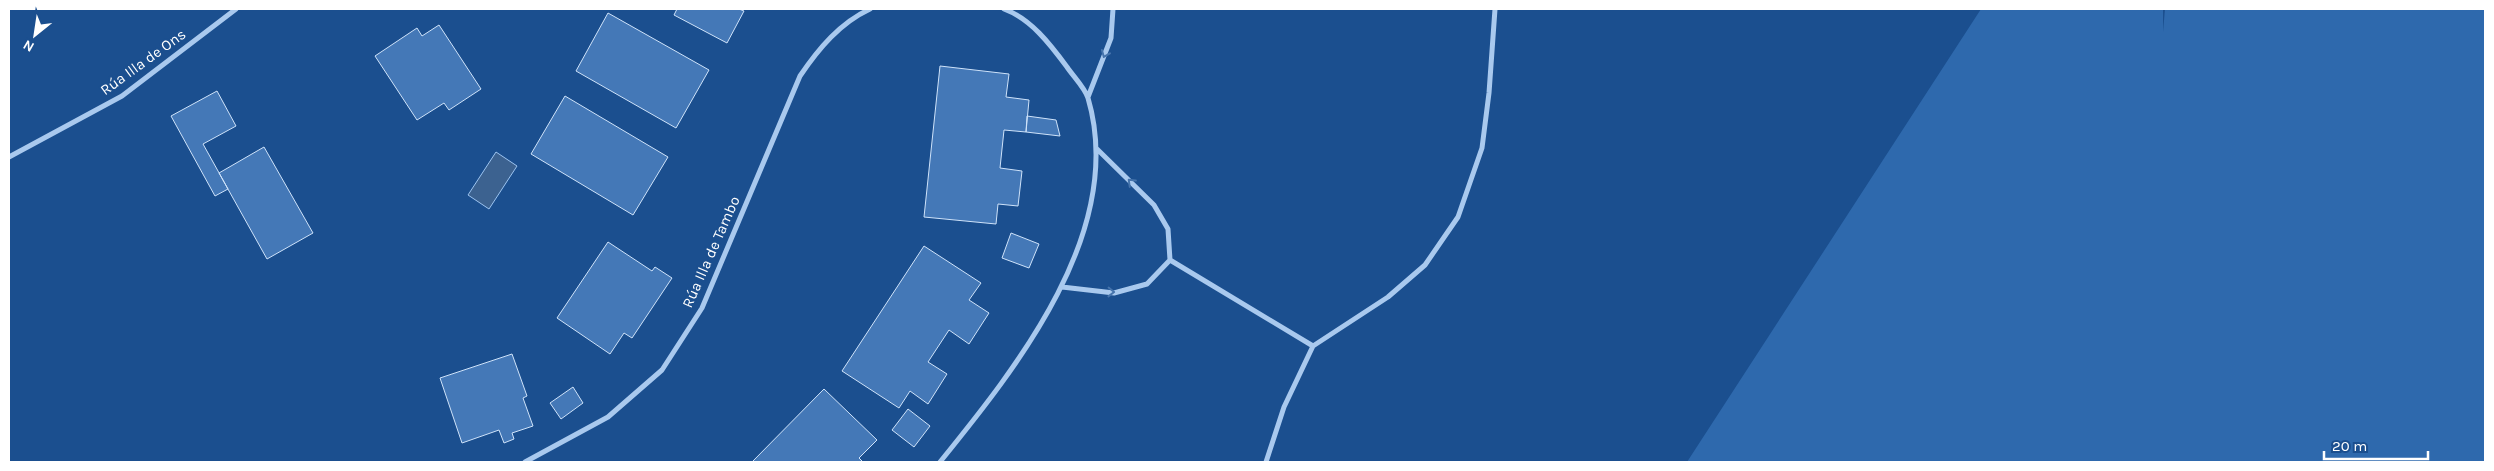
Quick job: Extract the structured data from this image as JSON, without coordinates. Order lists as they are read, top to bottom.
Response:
{
  "streets": {
    "street": ["Rúa Illa de Ons", "Rúa Illa de Tambo"]
  },
  "scale_bar": "20 m",
  "north": "bottom left"
}
